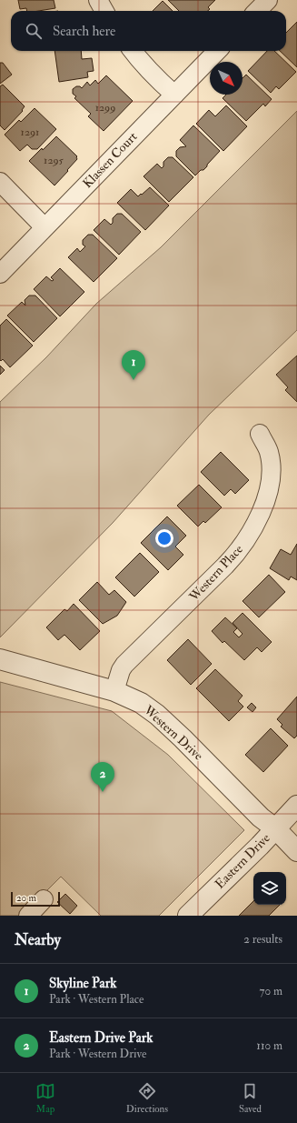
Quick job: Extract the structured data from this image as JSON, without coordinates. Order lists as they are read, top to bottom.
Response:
{
  "streets": {
    "street": [
      "Klassen Court",
      "Western Place",
      "Western Drive",
      "Eastern Drive"
    ]
  },
  "crossings": [
    ["Western Place", "Western Drive"],
    ["Western Drive", "Eastern Drive"]
  ],
  "house_numbers": ["1299", "1291", "1295"],
  "scale_bar": "20 m",
  "north": "bottom right",
  "page": {
    "search": "Search here",
    "pins": ["1", "2"],
    "scale": "20 m",
    "heading": ["Nearby", "2 results"],
    "list": [
      {
        "mark": "1",
        "name": "Skyline Park",
        "note": "Park · Western Place",
        "value": "70 m"
      },
      {
        "mark": "2",
        "name": "Eastern Drive Park",
        "note": "Park · Western Drive",
        "value": "110 m"
      }
    ],
    "nav": ["Map", "Directions", "Saved"]
  }
}
